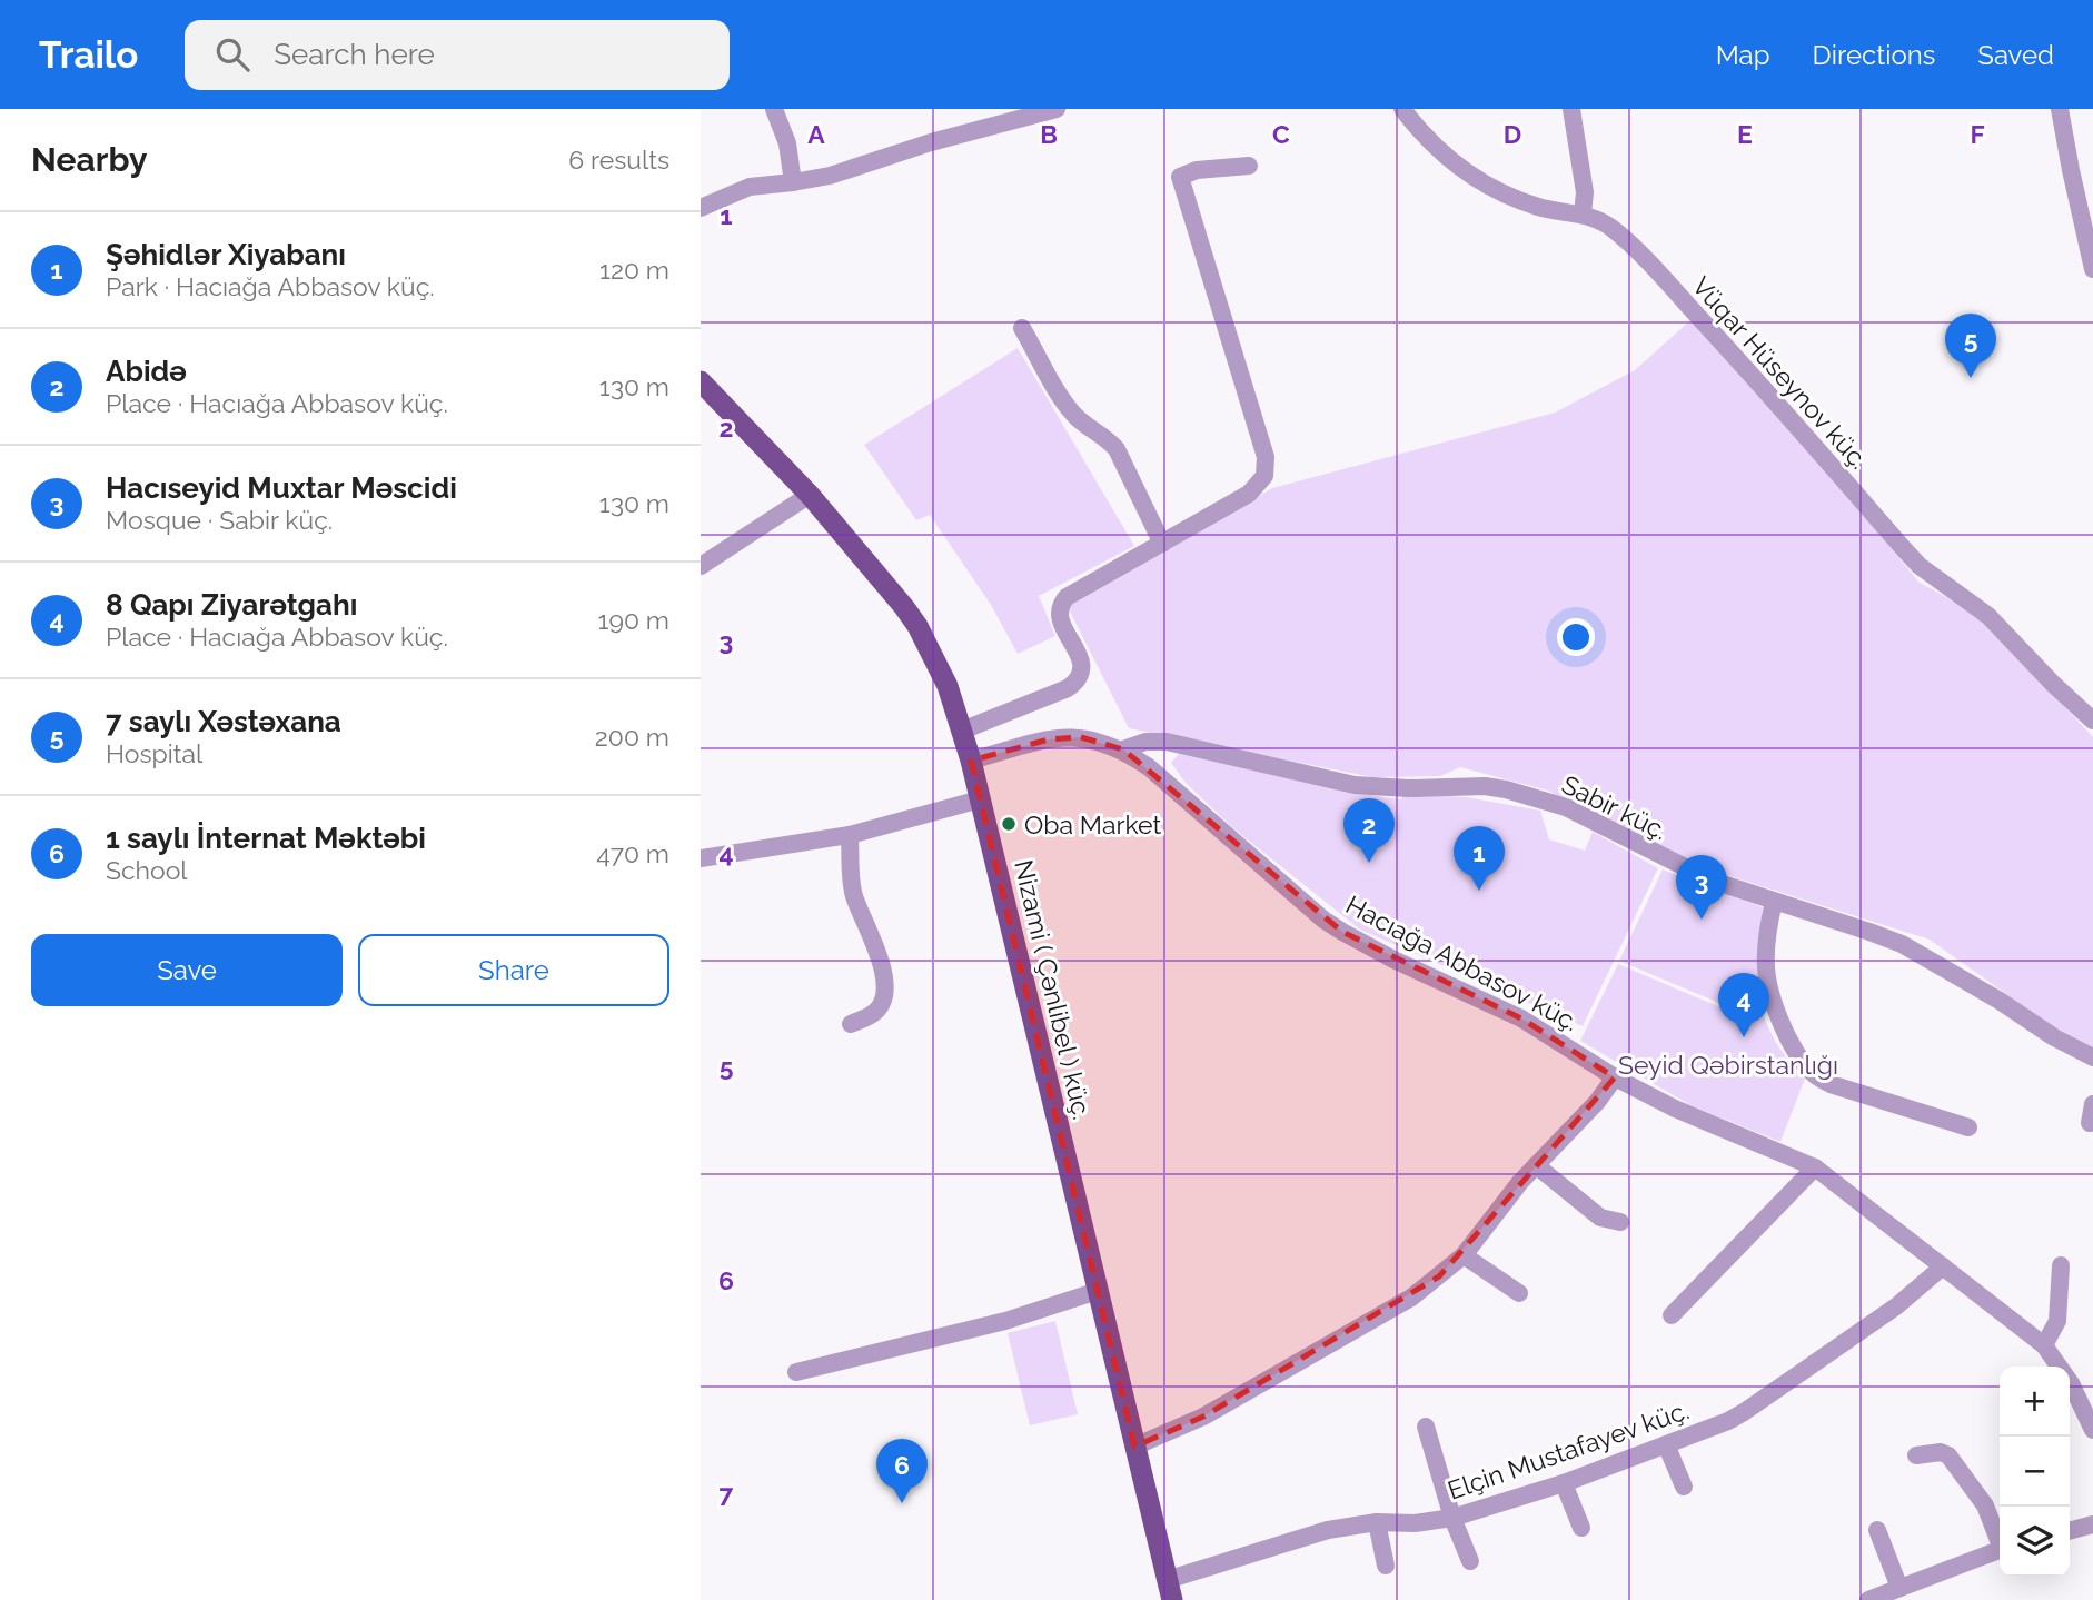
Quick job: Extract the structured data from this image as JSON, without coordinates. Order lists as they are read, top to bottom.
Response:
{
  "streets": {
    "main road": ["Nizami ( Çənlibel ) küç."],
    "street": [
      "Vüqar Hüseynov küç.",
      "Sabir küç.",
      "Hacıağa Abbasov küç.",
      "Elçin Mustafayev küç."
    ]
  },
  "crossings": [
    ["Sabir küç.", "Hacıağa Abbasov küç."],
    ["Hacıağa Abbasov küç.", "Nizami ( Çənlibel ) küç."],
    ["Hacıağa Abbasov küç.", "Elçin Mustafayev küç."],
    ["Nizami ( Çənlibel ) küç.", "Elçin Mustafayev küç."]
  ],
  "parks": ["Seyid Qəbirstanlığı"],
  "places": ["Oba Market"],
  "page": {
    "header": "Trailo",
    "search": "Search here",
    "nav": ["Map", "Directions", "Saved"],
    "heading": ["Nearby", "6 results"],
    "list": [
      {
        "mark": "1",
        "name": "Şəhidlər Xiyabanı",
        "note": "Park · Hacıağa Abbasov küç.",
        "value": "120 m"
      },
      {
        "mark": "2",
        "name": "Abidə",
        "note": "Place · Hacıağa Abbasov küç.",
        "value": "130 m"
      },
      {
        "mark": "3",
        "name": "Hacıseyid Muxtar Məscidi",
        "note": "Mosque · Sabir küç.",
        "value": "130 m"
      },
      {
        "mark": "4",
        "name": "8 Qapı Ziyarətgahı",
        "note": "Place · Hacıağa Abbasov küç.",
        "value": "190 m"
      },
      {
        "mark": "5",
        "name": "7 saylı Xəstəxana",
        "note": "Hospital",
        "value": "200 m"
      },
      {
        "mark": "6",
        "name": "1 saylı İnternat Məktəbi",
        "note": "School",
        "value": "470 m"
      }
    ],
    "pins": [
      "5",
      "2",
      "1",
      "3",
      "4",
      "6"
    ],
    "buttons": ["Save", "Share"],
    "map_buttons": ["+", "−"]
  },
  "grid": {
    "columns": [
      "A",
      "B",
      "C",
      "D",
      "E",
      "F"
    ],
    "rows": [
      "1",
      "2",
      "3",
      "4",
      "5",
      "6",
      "7"
    ]
  }
}
